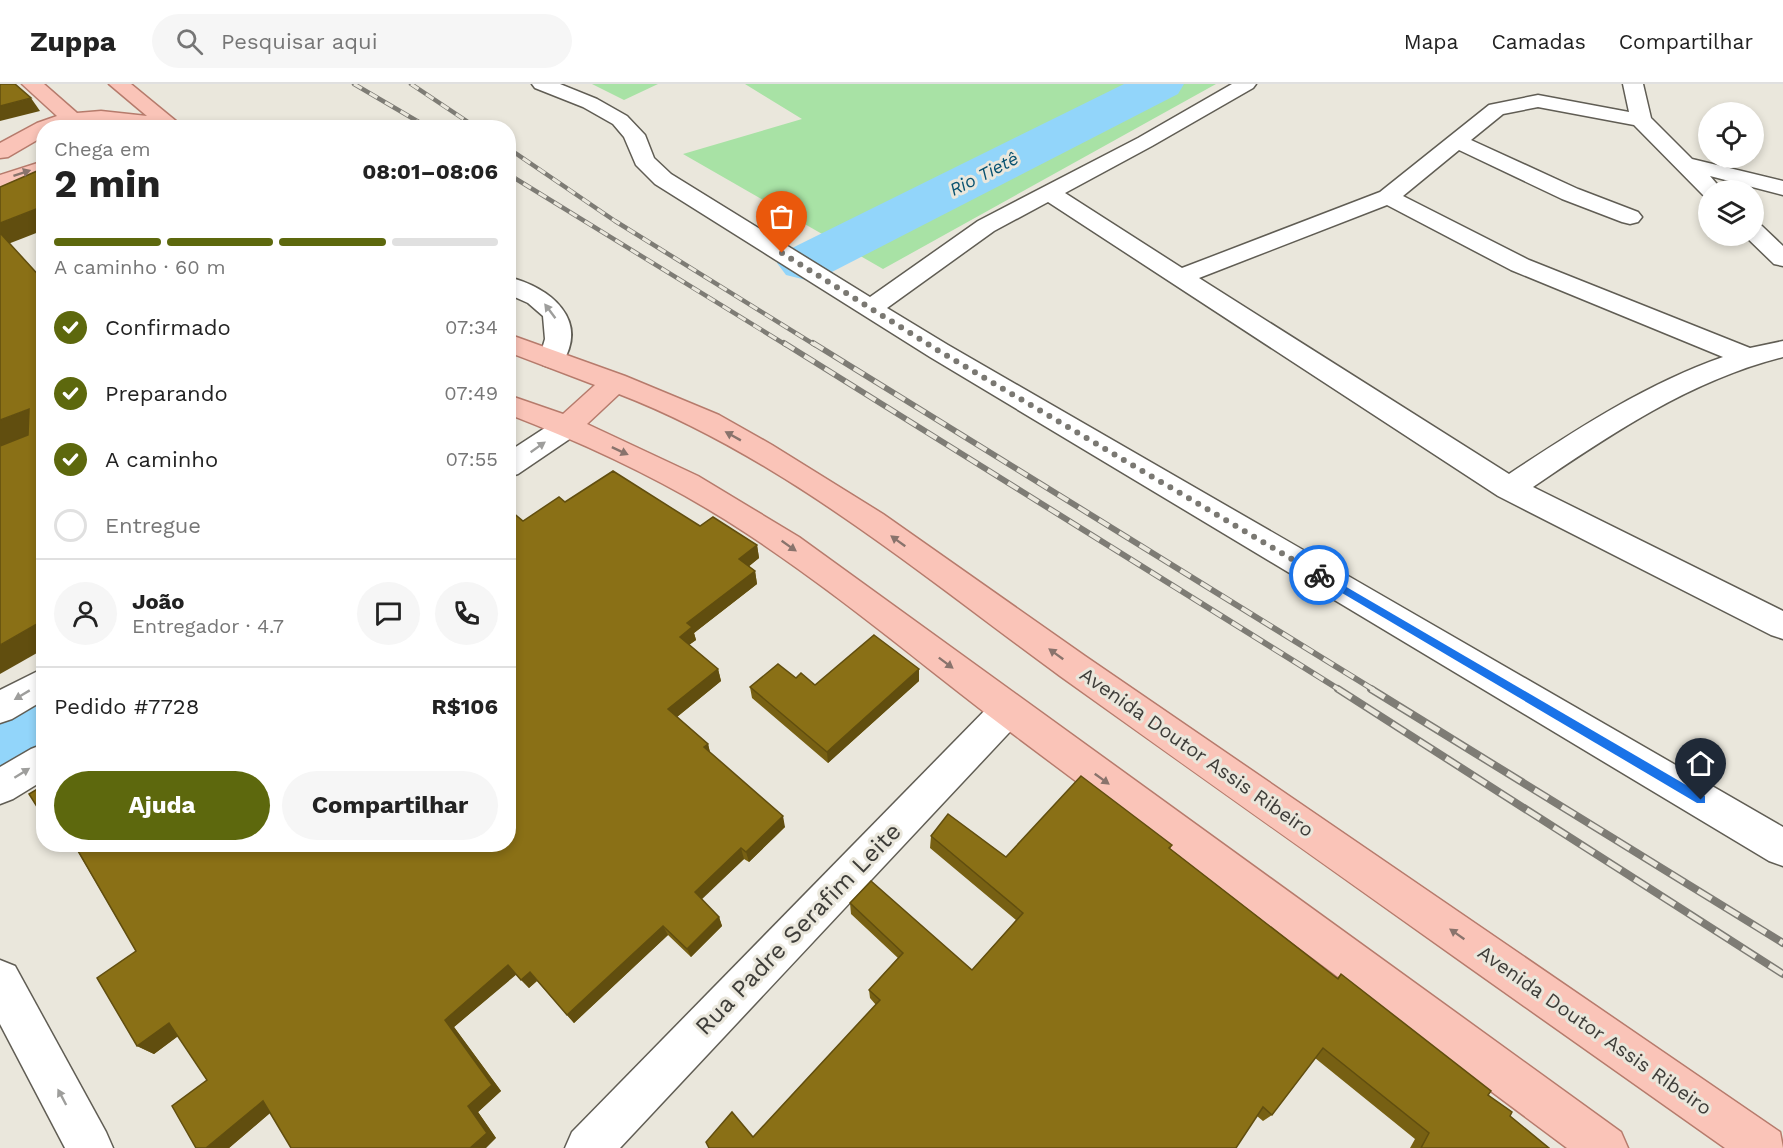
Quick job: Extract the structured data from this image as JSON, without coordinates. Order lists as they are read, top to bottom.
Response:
{
  "streets": {
    "main road": ["Avenida Doutor Assis Ribeiro"],
    "street": ["Rua Padre Serafim Leite"]
  },
  "water": ["Rio Tietê"],
  "page": {
    "header": "Zuppa",
    "search": "Pesquisar aqui",
    "nav": ["Mapa", "Camadas", "Compartilhar"],
    "heading": ["2 min", "Chega em", "08:01–08:06"],
    "panel": [
      "João",
      "Entregador · 4.7",
      "Pedido #7728",
      "R$106"
    ],
    "bar": "A caminho · 60 m",
    "list": [
      ["Confirmado", "07:34"],
      ["Preparando", "07:49"],
      ["A caminho", "07:55"],
      "Entregue"
    ],
    "buttons": ["Ajuda", "Compartilhar"]
  }
}
